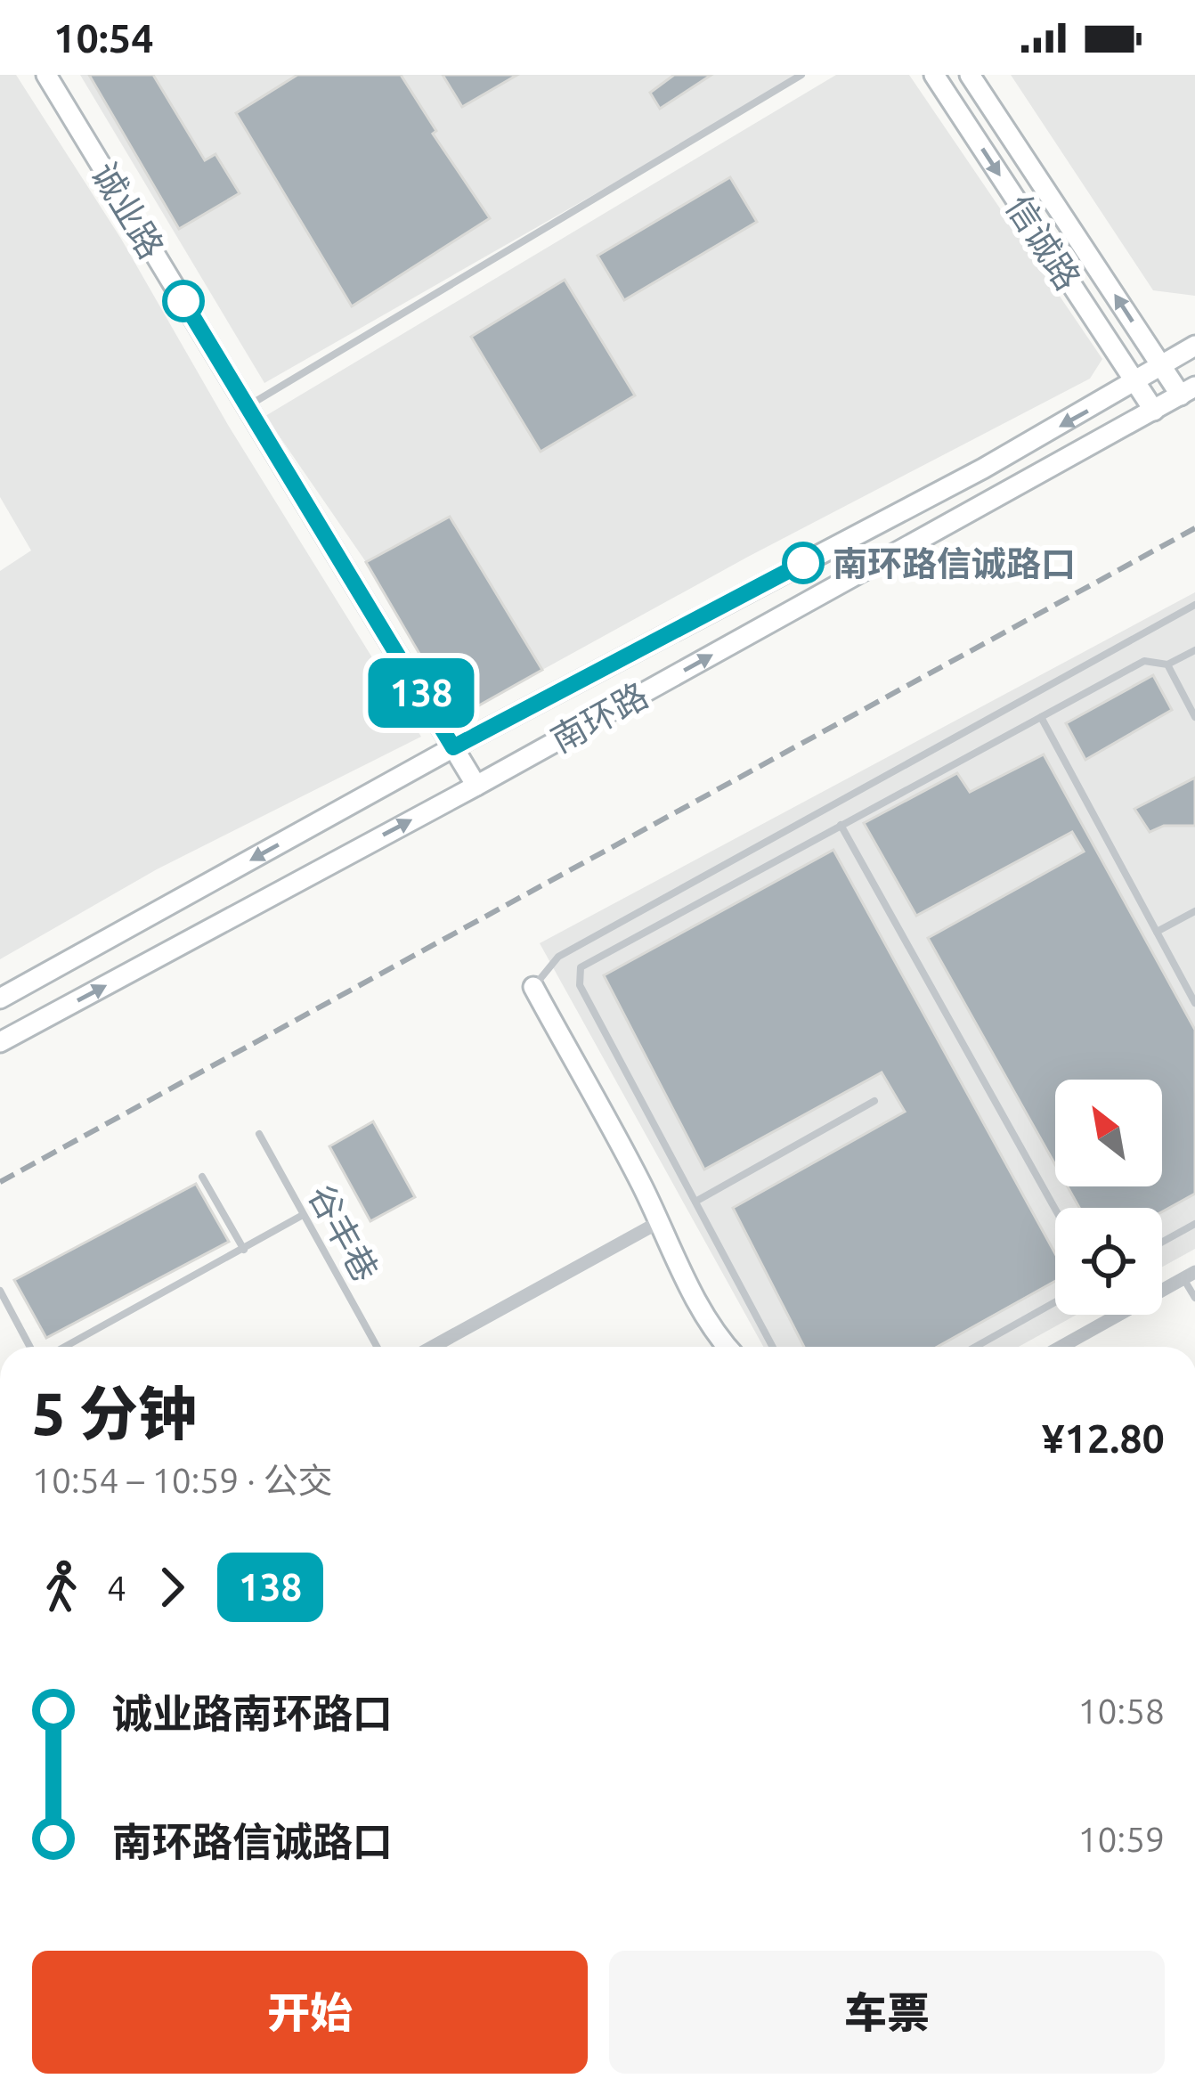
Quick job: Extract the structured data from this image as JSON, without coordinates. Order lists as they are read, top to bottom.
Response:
{
  "streets": {
    "main road": ["诚业路", "信诚路", "南环路"],
    "lane": ["谷丰巷"]
  },
  "crossings": [
    ["诚业路", "南环路"],
    ["信诚路", "南环路"]
  ],
  "places": ["南环路信诚路口"],
  "lines": ["bus line 138"],
  "north": "top left",
  "page": {
    "status": "10:54",
    "on_map": "138",
    "heading": ["5 分钟", "10:54 – 10:59 · 公交", "¥12.80"],
    "legs": ["4", "138"],
    "list": [
      {
        "name": "诚业路南环路口",
        "value": "10:58"
      },
      {
        "name": "南环路信诚路口",
        "value": "10:59"
      }
    ],
    "buttons": ["开始", "车票"]
  }
}
